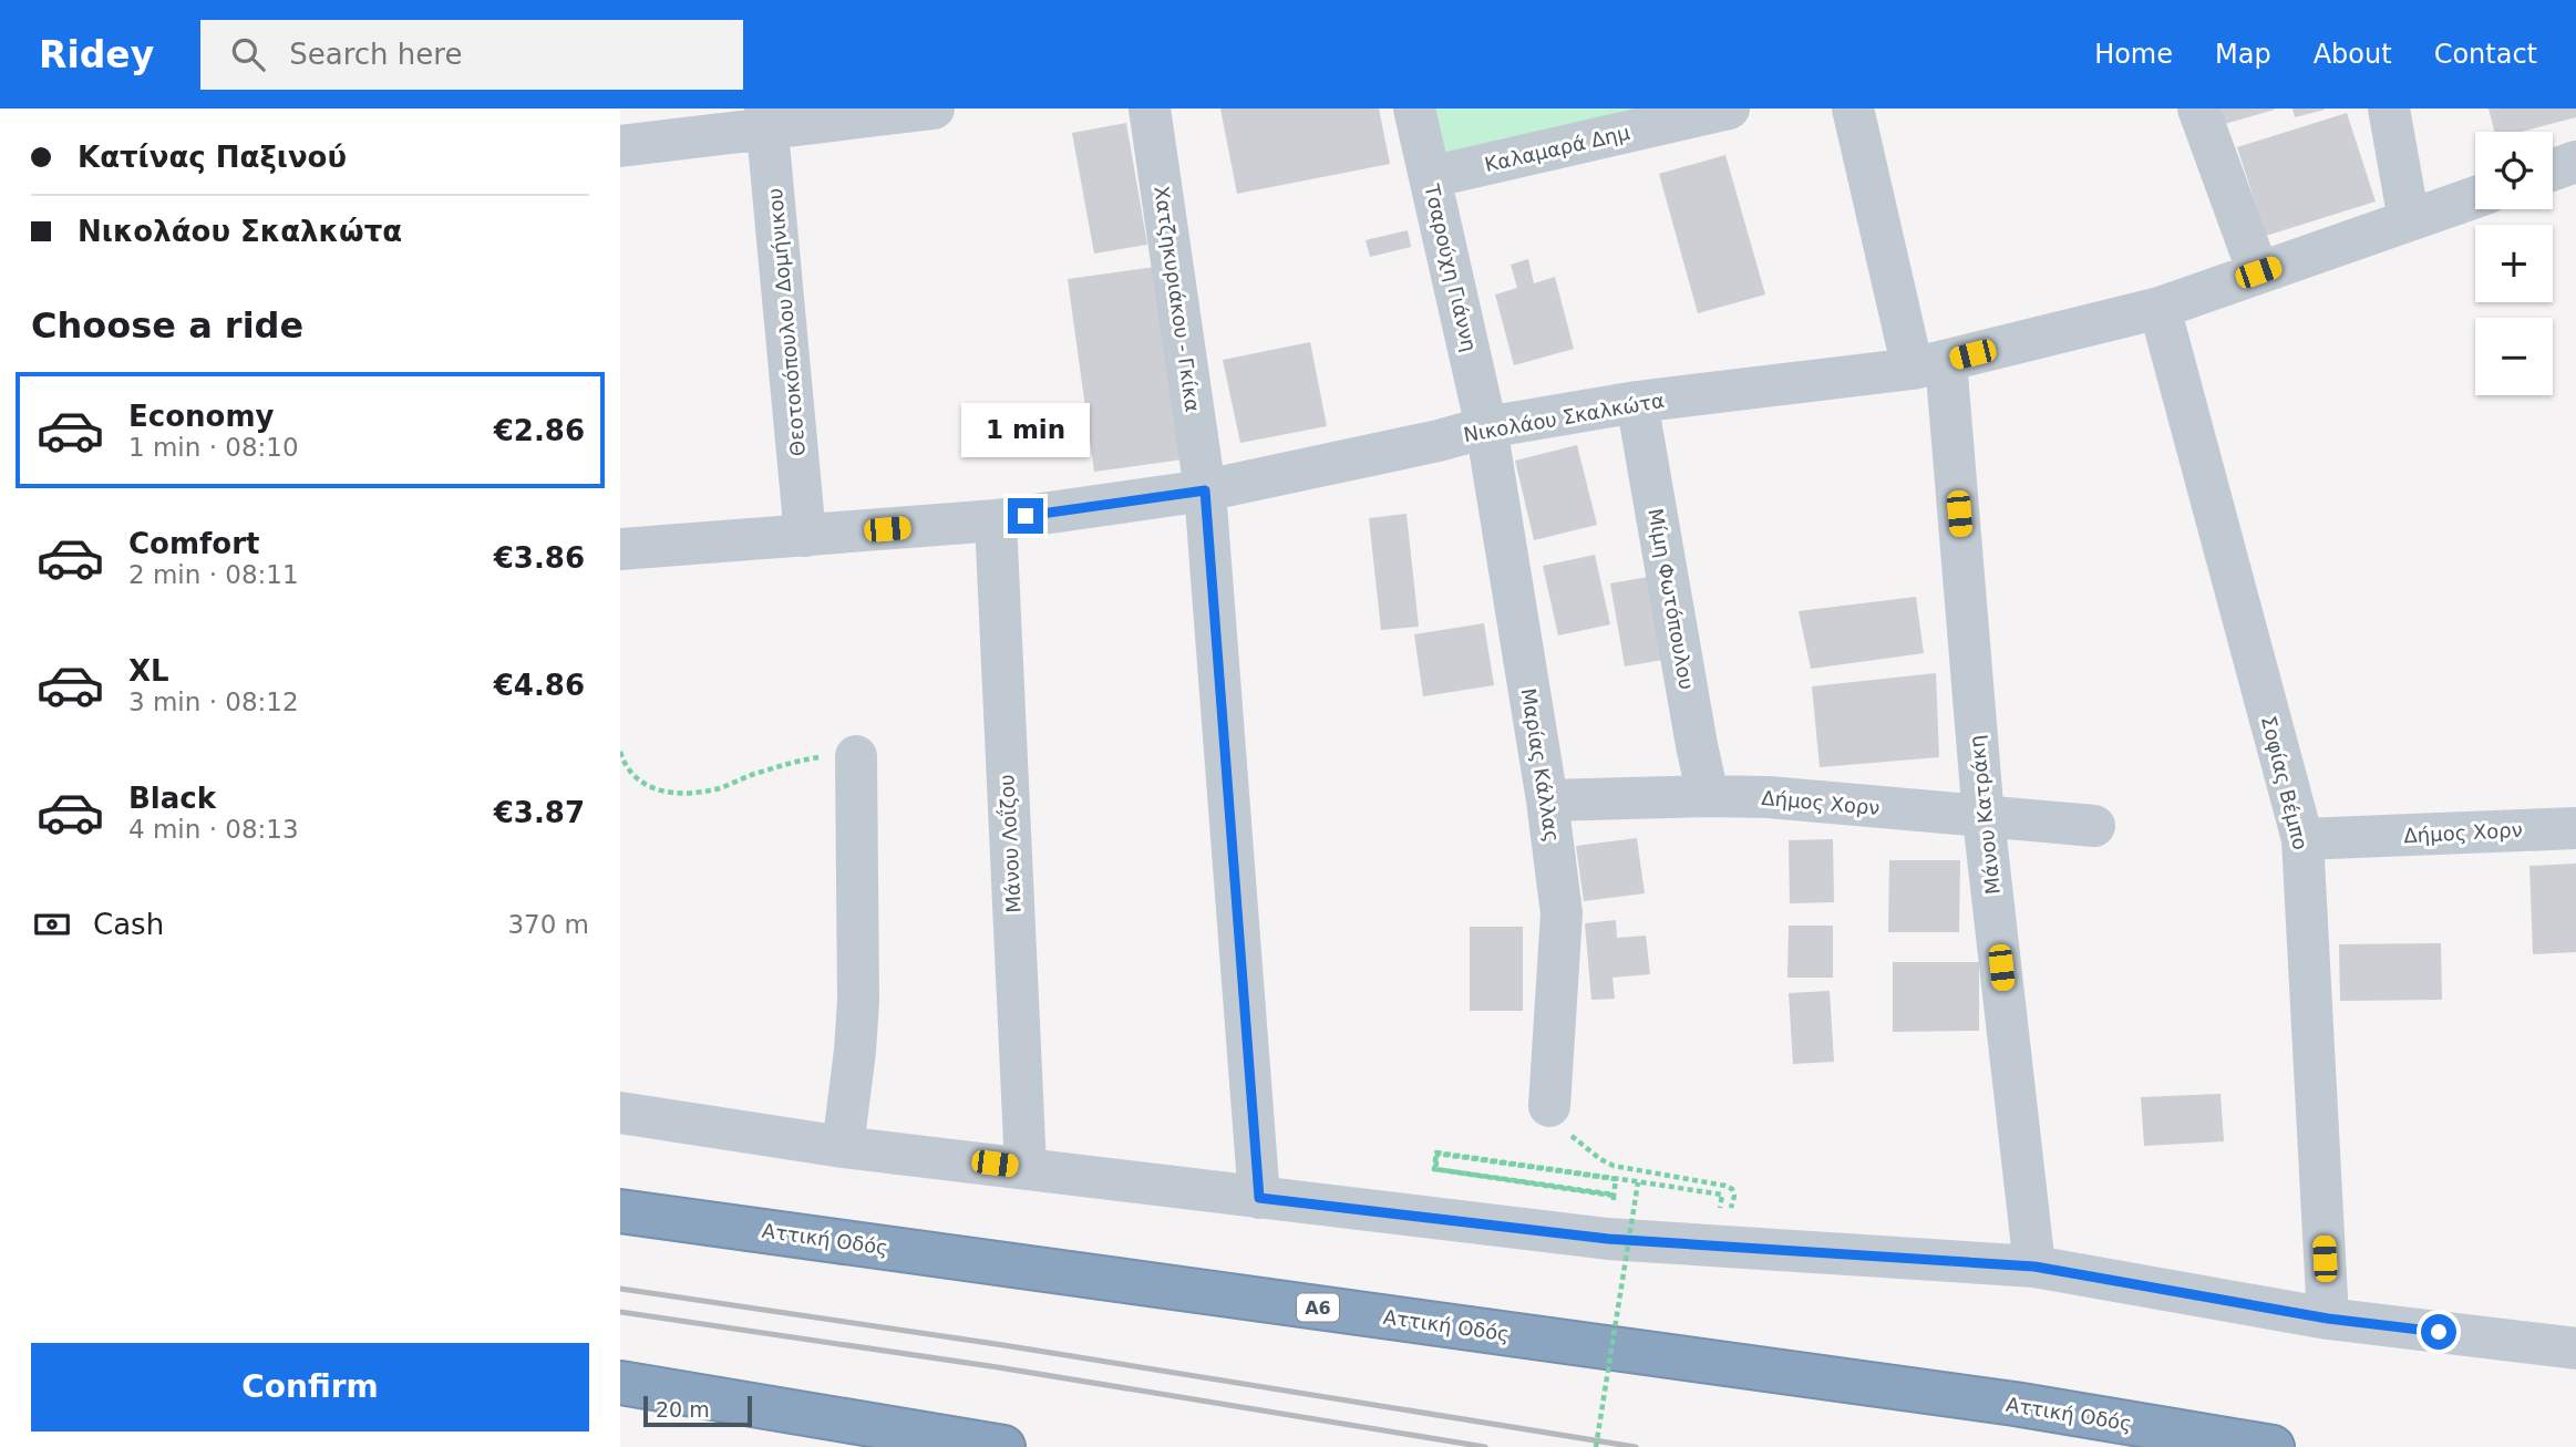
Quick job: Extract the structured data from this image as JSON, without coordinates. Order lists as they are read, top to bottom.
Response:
{
  "streets": {
    "highway": ["Αττική Οδός", "Α6"],
    "street": [
      "Καλαμαρά Δημ",
      "Τσαρούχη Γιάννη",
      "Χατζηκυριάκου - Γκίκα",
      "Θεοτοκόπουλου Δομήνικου",
      "Νικολάου Σκαλκώτα",
      "Μίμη Φωτόπουλου",
      "Μαρίας Κάλλας",
      "Σοφίας Βέμπο",
      "Δήμος Χορν",
      "Μάνου Κατράκη",
      "Μάνου Λοΐζου"
    ]
  },
  "crossings": [
    ["Καλαμαρά Δημ", "Τσαρούχη Γιάννη"],
    ["Τσαρούχη Γιάννη", "Νικολάου Σκαλκώτα"],
    ["Τσαρούχη Γιάννη", "Μαρίας Κάλλας"],
    ["Χατζηκυριάκου - Γκίκα", "Νικολάου Σκαλκώτα"],
    ["Θεοτοκόπουλου Δομήνικου", "Νικολάου Σκαλκώτα"],
    ["Νικολάου Σκαλκώτα", "Μίμη Φωτόπουλου"],
    ["Νικολάου Σκαλκώτα", "Μαρίας Κάλλας"],
    ["Νικολάου Σκαλκώτα", "Σοφίας Βέμπο"],
    ["Νικολάου Σκαλκώτα", "Μάνου Κατράκη"],
    ["Νικολάου Σκαλκώτα", "Μάνου Λοΐζου"],
    ["Μίμη Φωτόπουλου", "Δήμος Χορν"],
    ["Μαρίας Κάλλας", "Δήμος Χορν"],
    ["Σοφίας Βέμπο", "Δήμος Χορν"],
    ["Δήμος Χορν", "Μάνου Κατράκη"]
  ],
  "scale_bar": "20 m",
  "page": {
    "header": "Ridey",
    "search": "Search here",
    "nav": [
      "Home",
      "Map",
      "About",
      "Contact"
    ],
    "banner": ["Κατίνας Παξινού", "Νικολάου Σκαλκώτα"],
    "map_buttons": ["+", "−"],
    "heading": "Choose a ride",
    "list": [
      {
        "name": "Economy",
        "note": "1 min · 08:10",
        "value": "€2.86"
      },
      {
        "name": "Comfort",
        "note": "2 min · 08:11",
        "value": "€3.86"
      },
      {
        "name": "XL",
        "note": "3 min · 08:12",
        "value": "€4.86"
      },
      {
        "name": "Black",
        "note": "4 min · 08:13",
        "value": "€3.87"
      }
    ],
    "bubble": "1 min",
    "pay": ["Cash", "370 m"],
    "buttons": "Confirm",
    "scale": "20 m"
  }
}
